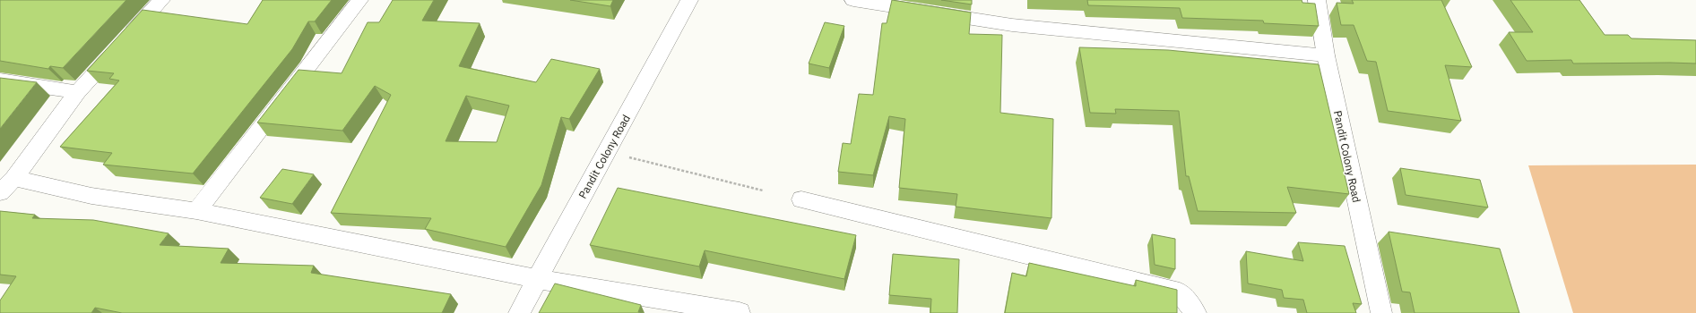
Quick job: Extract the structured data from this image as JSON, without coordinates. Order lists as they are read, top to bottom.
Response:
{
  "streets": {
    "street": ["Pandit Colony Road"]
  }
}
